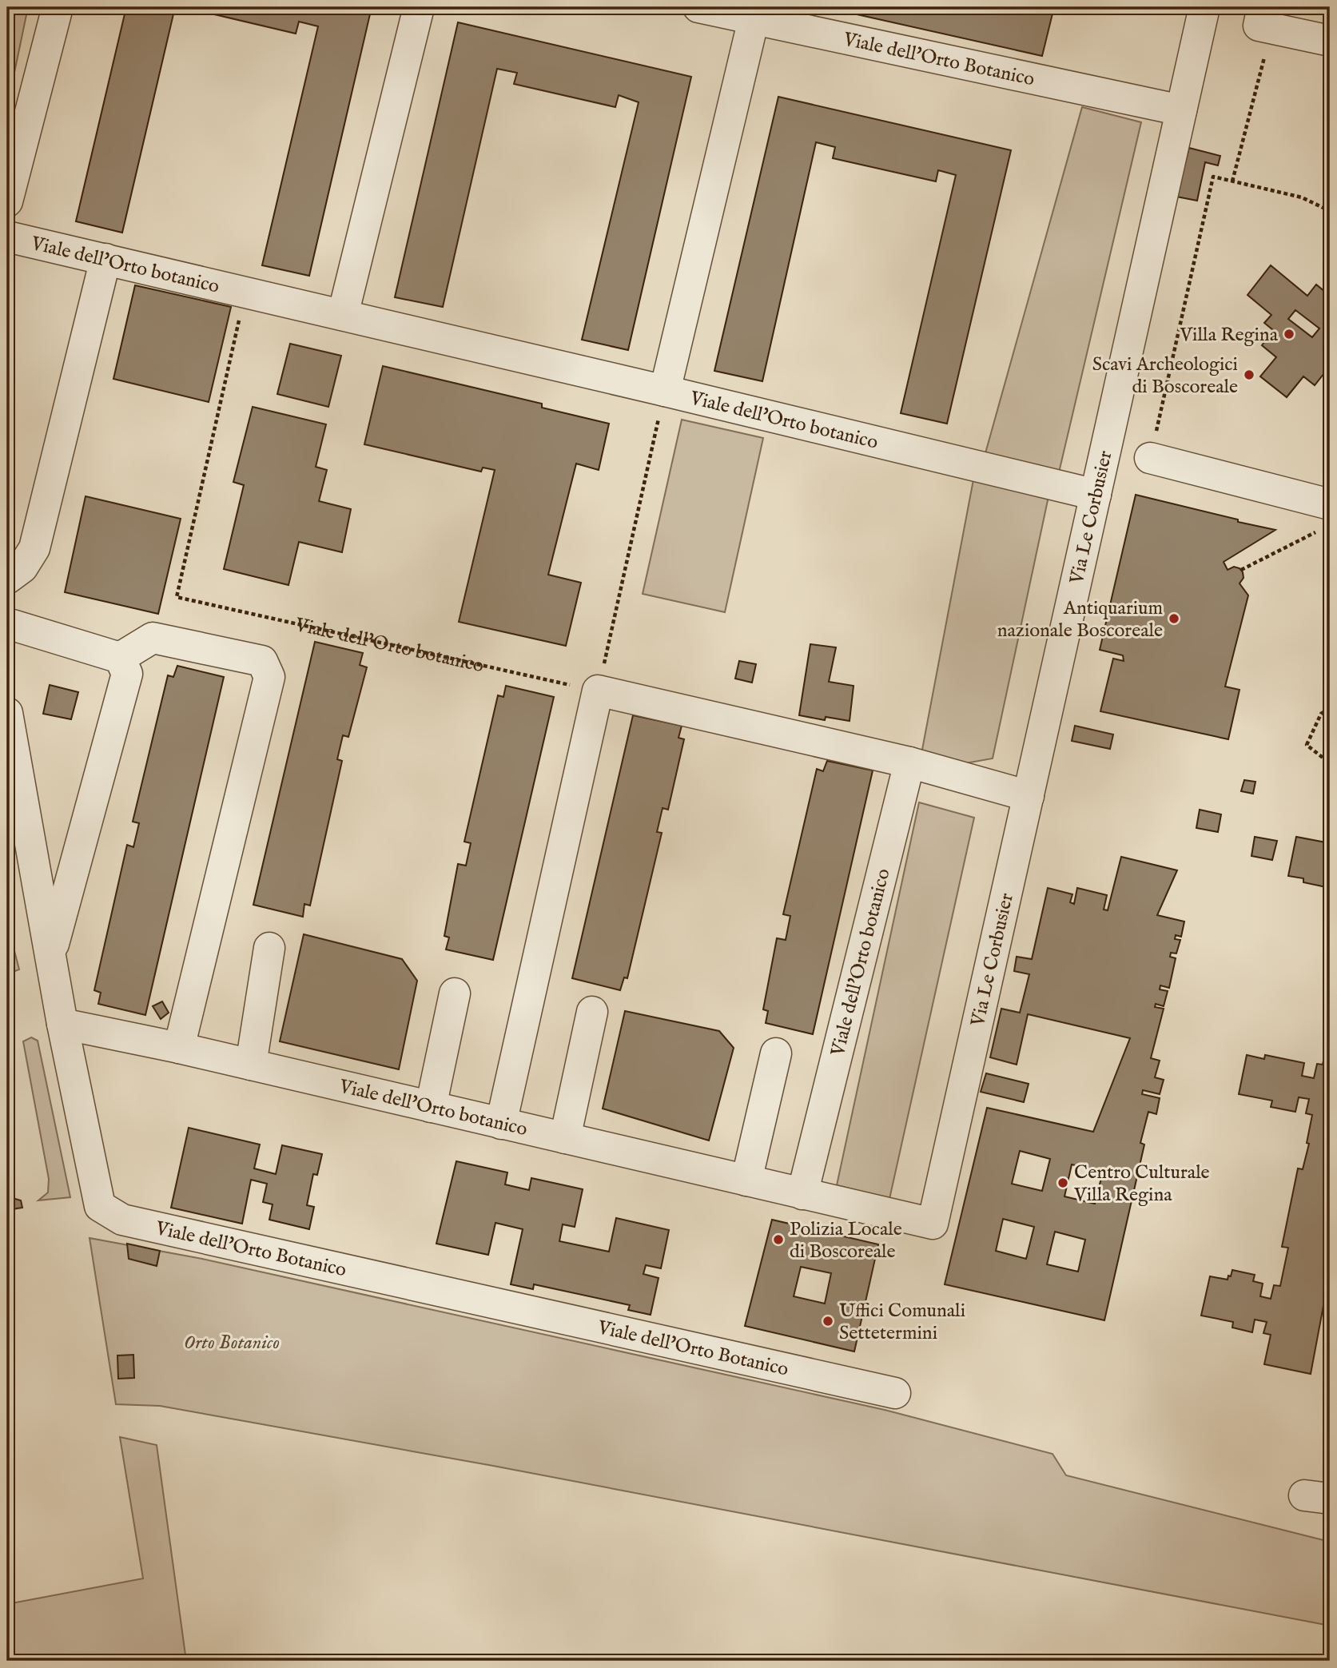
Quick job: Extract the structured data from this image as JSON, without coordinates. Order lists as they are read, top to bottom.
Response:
{
  "streets": {
    "street": ["Viale dell'Orto Botanico", "Viale dell'Orto botanico", "Via Le Corbusier"]
  },
  "crossings": [
    ["Viale dell'Orto Botanico", "Viale dell'Orto botanico"],
    ["Viale dell'Orto Botanico", "Via Le Corbusier"],
    ["Viale dell'Orto botanico", "Via Le Corbusier"]
  ],
  "parks": ["Orto Botanico"],
  "places": [
    "Villa Regina",
    "Scavi Archeologici di Boscoreale",
    "Antiquarium nazionale Boscoreale",
    "Centro Culturale Villa Regina",
    "Polizia Locale di Boscoreale",
    "Uffici Comunali Settetermini"
  ]
}
